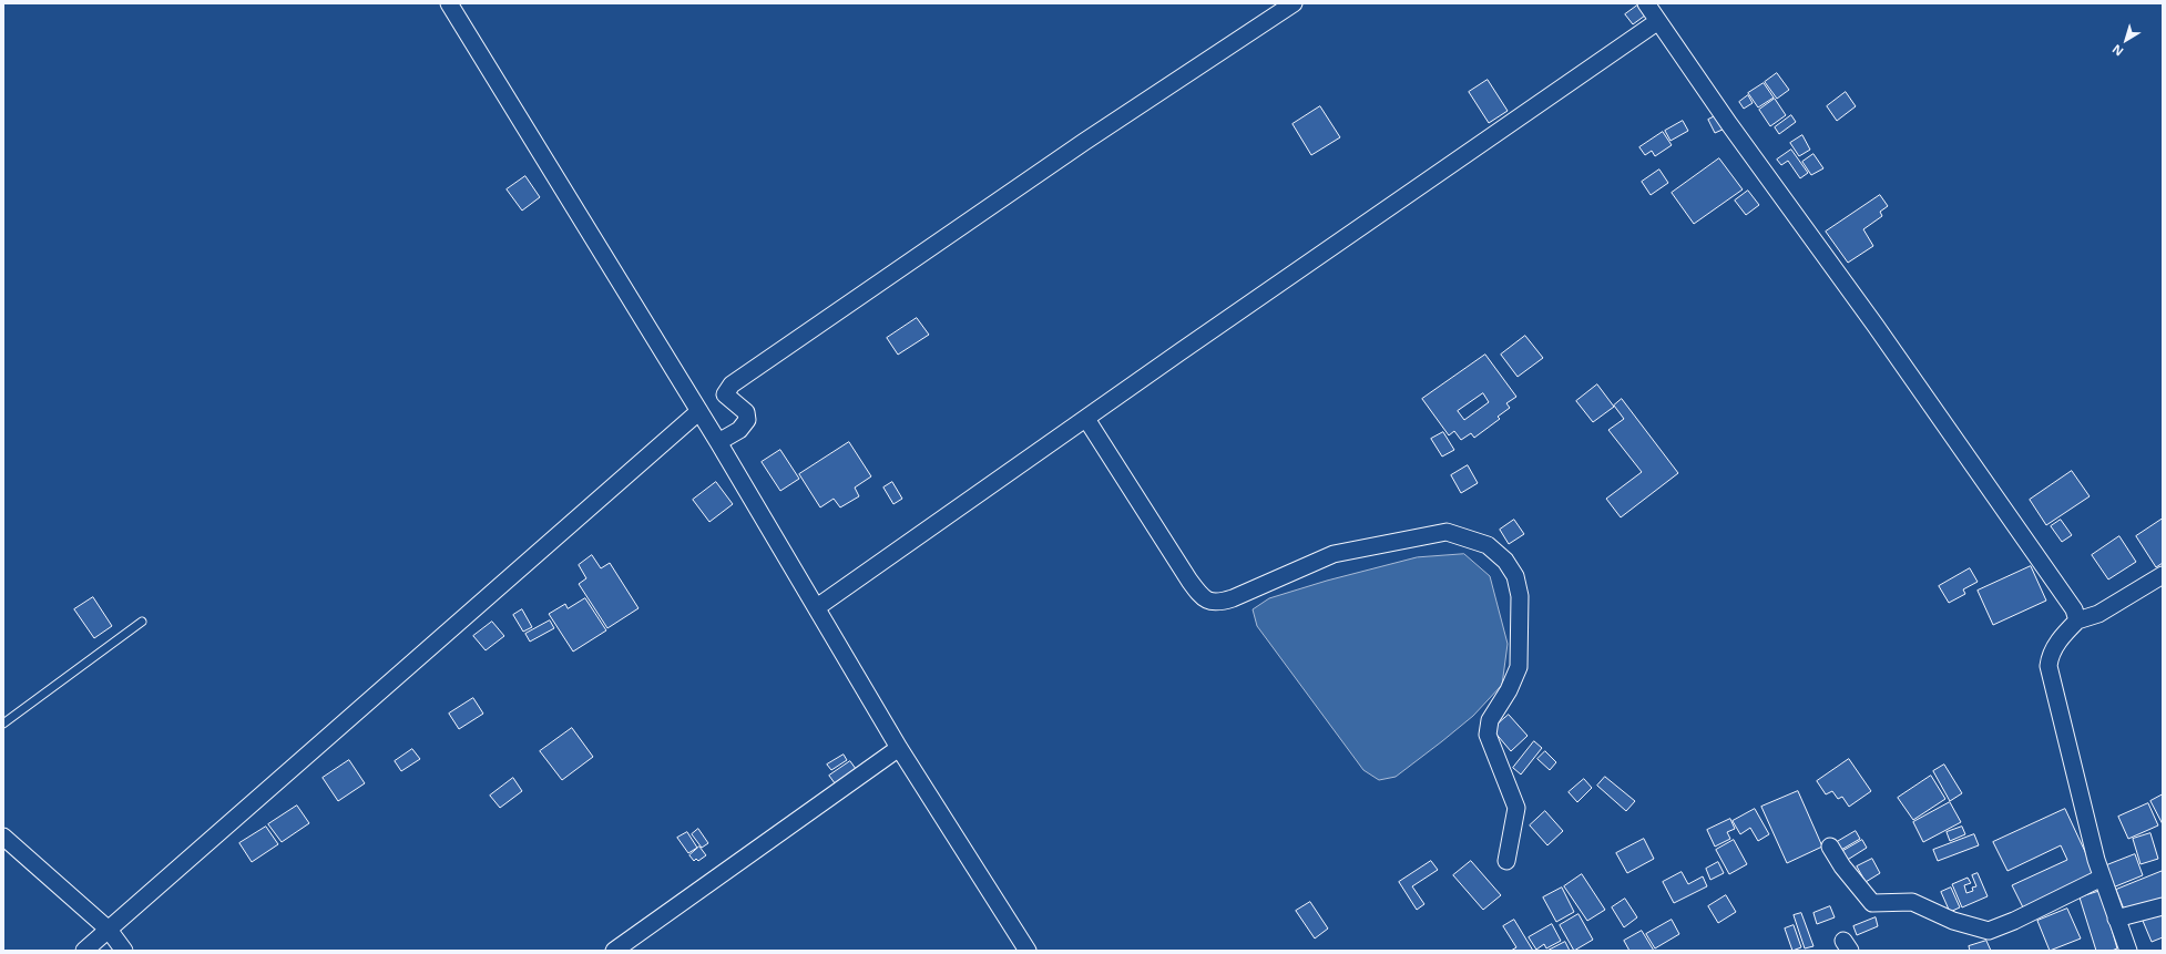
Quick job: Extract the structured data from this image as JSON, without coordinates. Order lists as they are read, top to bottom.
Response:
{
  "north": "bottom left"
}
